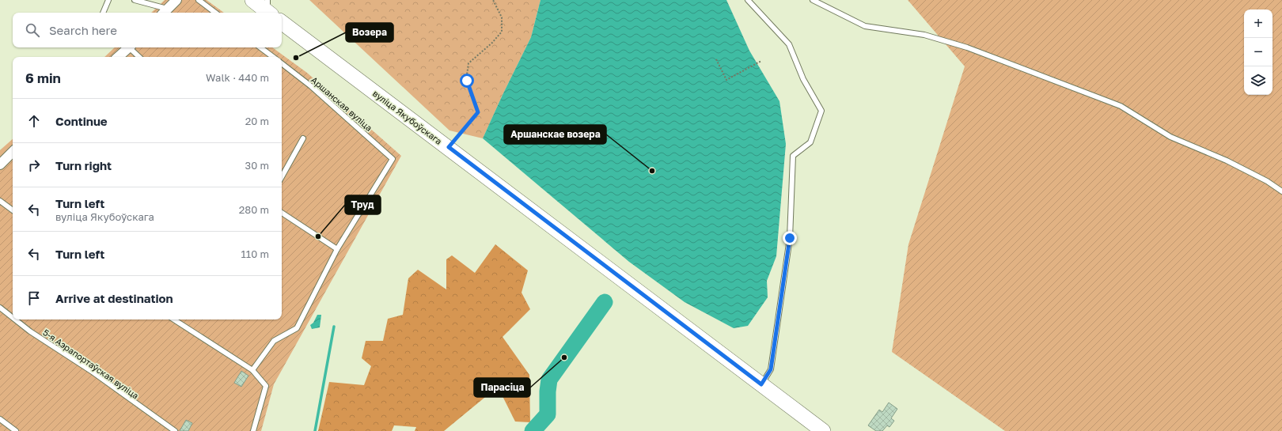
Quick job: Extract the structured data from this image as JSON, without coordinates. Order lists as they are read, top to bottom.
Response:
{
  "streets": {
    "main road": ["вуліца Якубоўскага"],
    "lane": ["Аршанская вуліца", "5-я Аэрапортаўская вуліца"]
  },
  "places": [
    "Возера",
    "Аршанскае возера",
    "Труд",
    "Парасіца"
  ],
  "page": {
    "map_buttons": ["+", "−"],
    "search": "Search here",
    "heading": ["6 min", "Walk · 440 m"],
    "list": [
      ["Continue", "20 m"],
      ["Turn right", "30 m"],
      ["Turn left", "вуліца Якубоўскага", "280 m"],
      ["Turn left", "110 m"],
      "Arrive at destination"
    ]
  }
}
